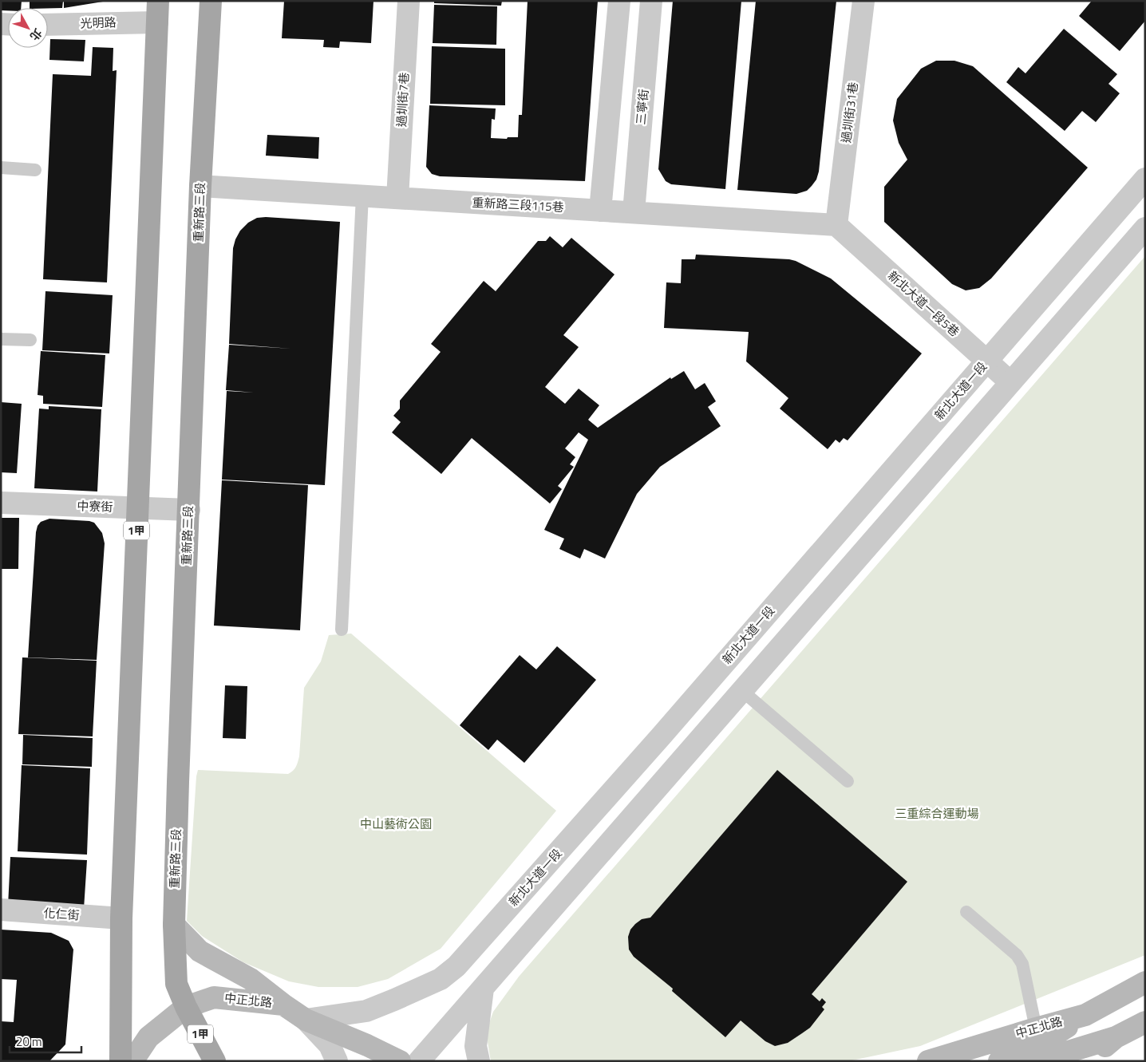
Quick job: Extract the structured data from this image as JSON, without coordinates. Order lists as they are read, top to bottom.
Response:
{
  "streets": {
    "main road": ["重新路三段", "1甲", "中正北路"],
    "street": [
      "光明路",
      "過圳街7巷",
      "三寧街",
      "過圳街31巷",
      "重新路三段115巷",
      "新北大道一段5巷",
      "新北大道一段",
      "中寮街",
      "化仁街"
    ]
  },
  "crossings": [
    ["光明路", "1甲"],
    ["過圳街7巷", "重新路三段115巷"],
    ["三寧街", "重新路三段115巷"],
    ["過圳街31巷", "重新路三段115巷"],
    ["過圳街31巷", "新北大道一段5巷"],
    ["重新路三段115巷", "重新路三段"],
    ["重新路三段115巷", "新北大道一段5巷"],
    ["重新路三段", "中寮街"],
    ["重新路三段", "中正北路"],
    ["新北大道一段5巷", "新北大道一段"],
    ["新北大道一段", "中正北路"],
    ["中寮街", "1甲"],
    ["1甲", "化仁街"]
  ],
  "parks": ["三重綜合運動場", "中山藝術公園"],
  "scale_bar": "20 m",
  "north": "bottom right"
}
